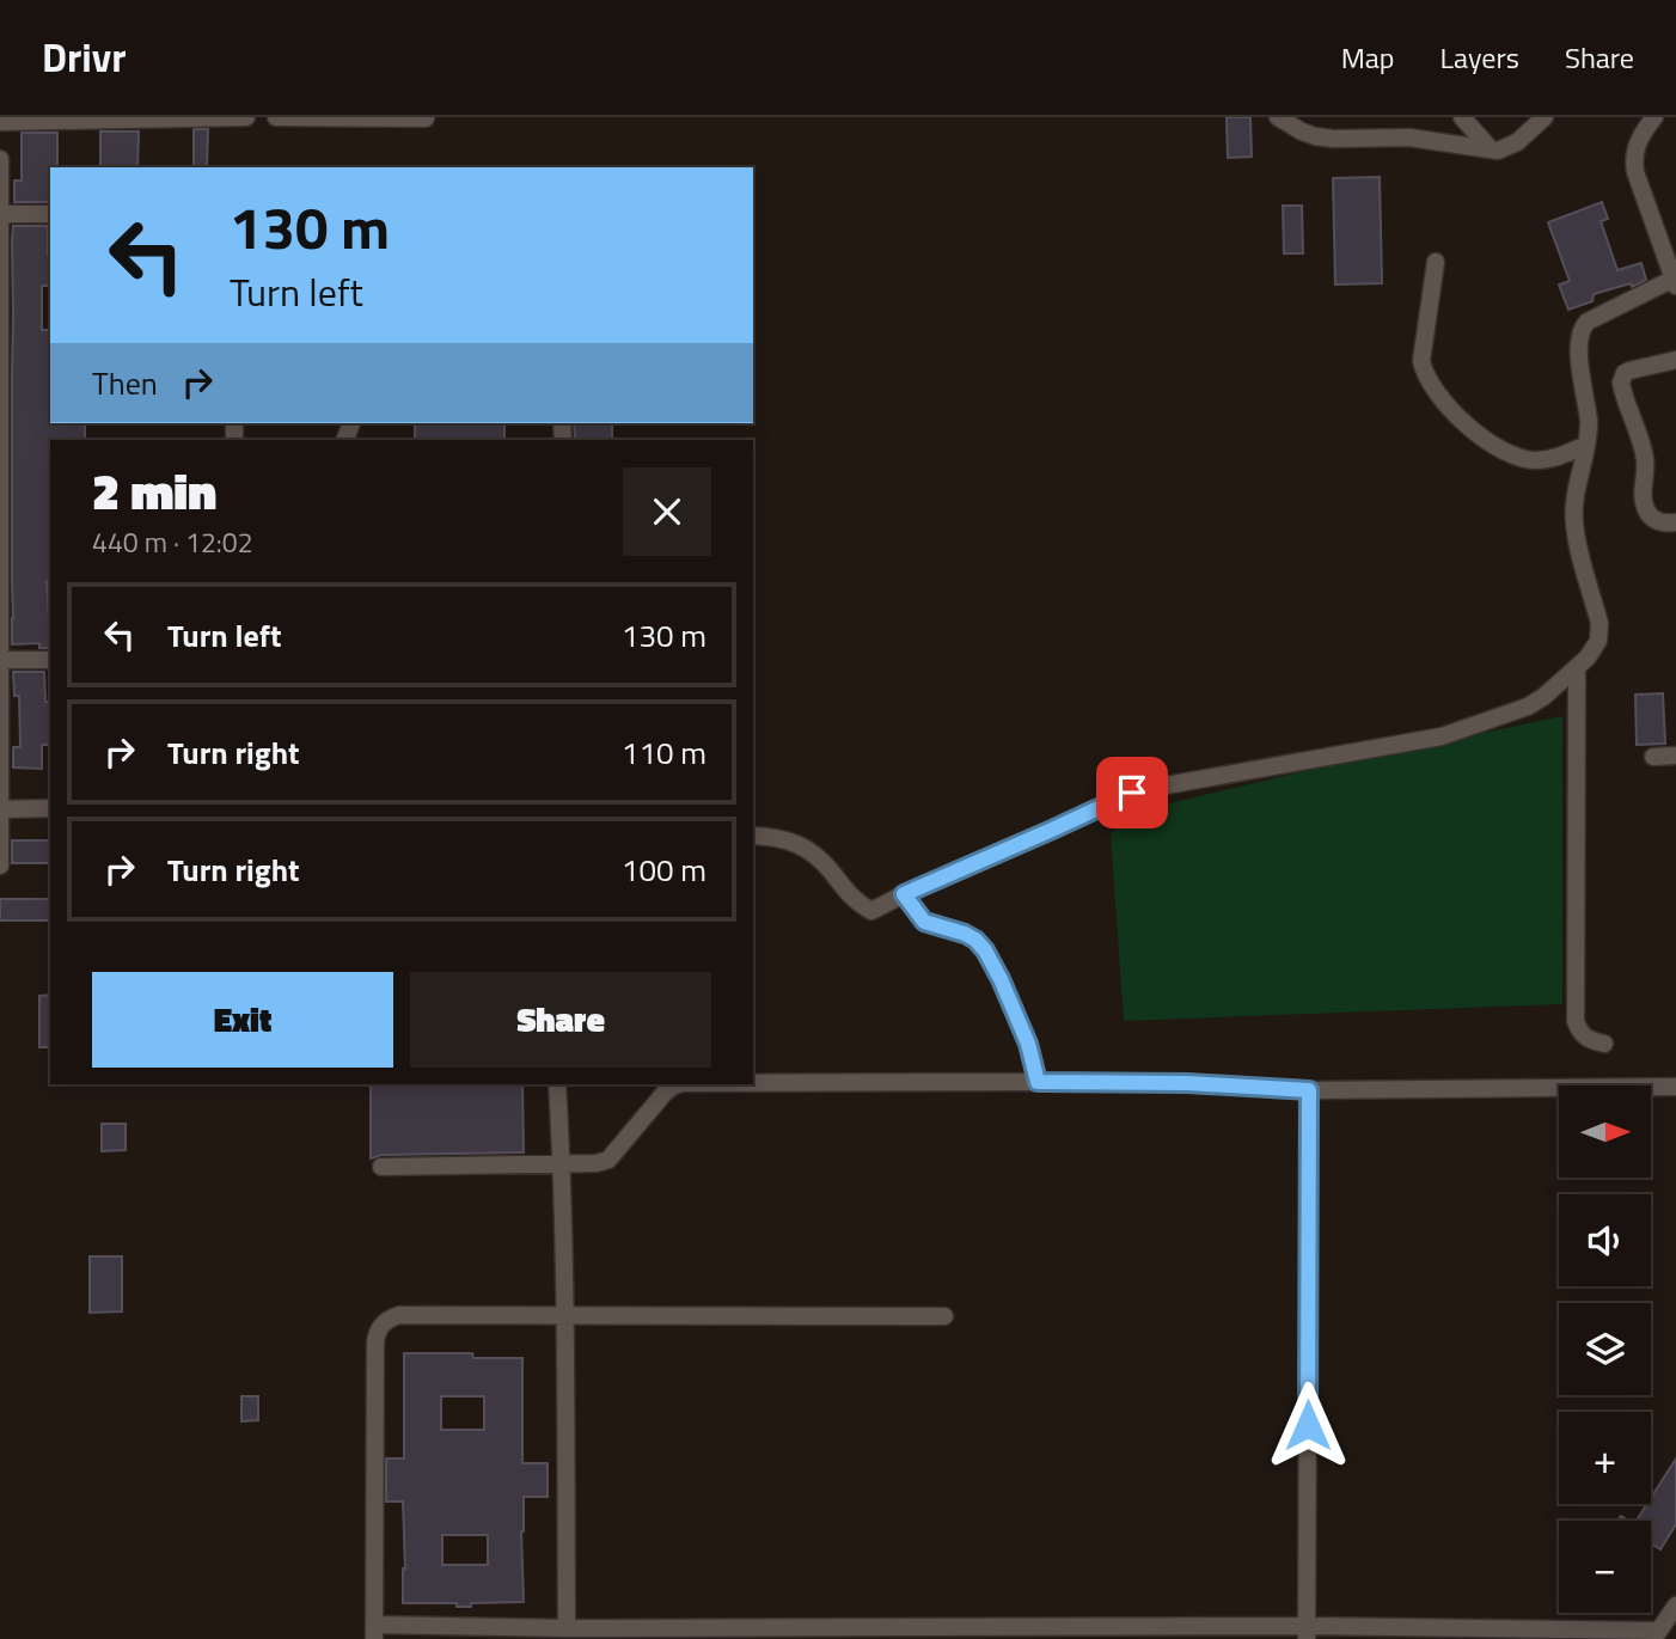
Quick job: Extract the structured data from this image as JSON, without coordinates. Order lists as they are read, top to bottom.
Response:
{
  "north": "right",
  "page": {
    "header": "Drivr",
    "nav": ["Map", "Layers", "Share"],
    "turn": ["130 m", "Turn left"],
    "then": "Then",
    "heading": ["2 min", "440 m · 12:02"],
    "list": [
      {
        "name": "Turn left",
        "value": "130 m"
      },
      {
        "name": "Turn right",
        "value": "110 m"
      },
      {
        "name": "Turn right",
        "value": "100 m"
      }
    ],
    "buttons": ["Exit", "Share"],
    "map_buttons": ["+", "−"]
  }
}
